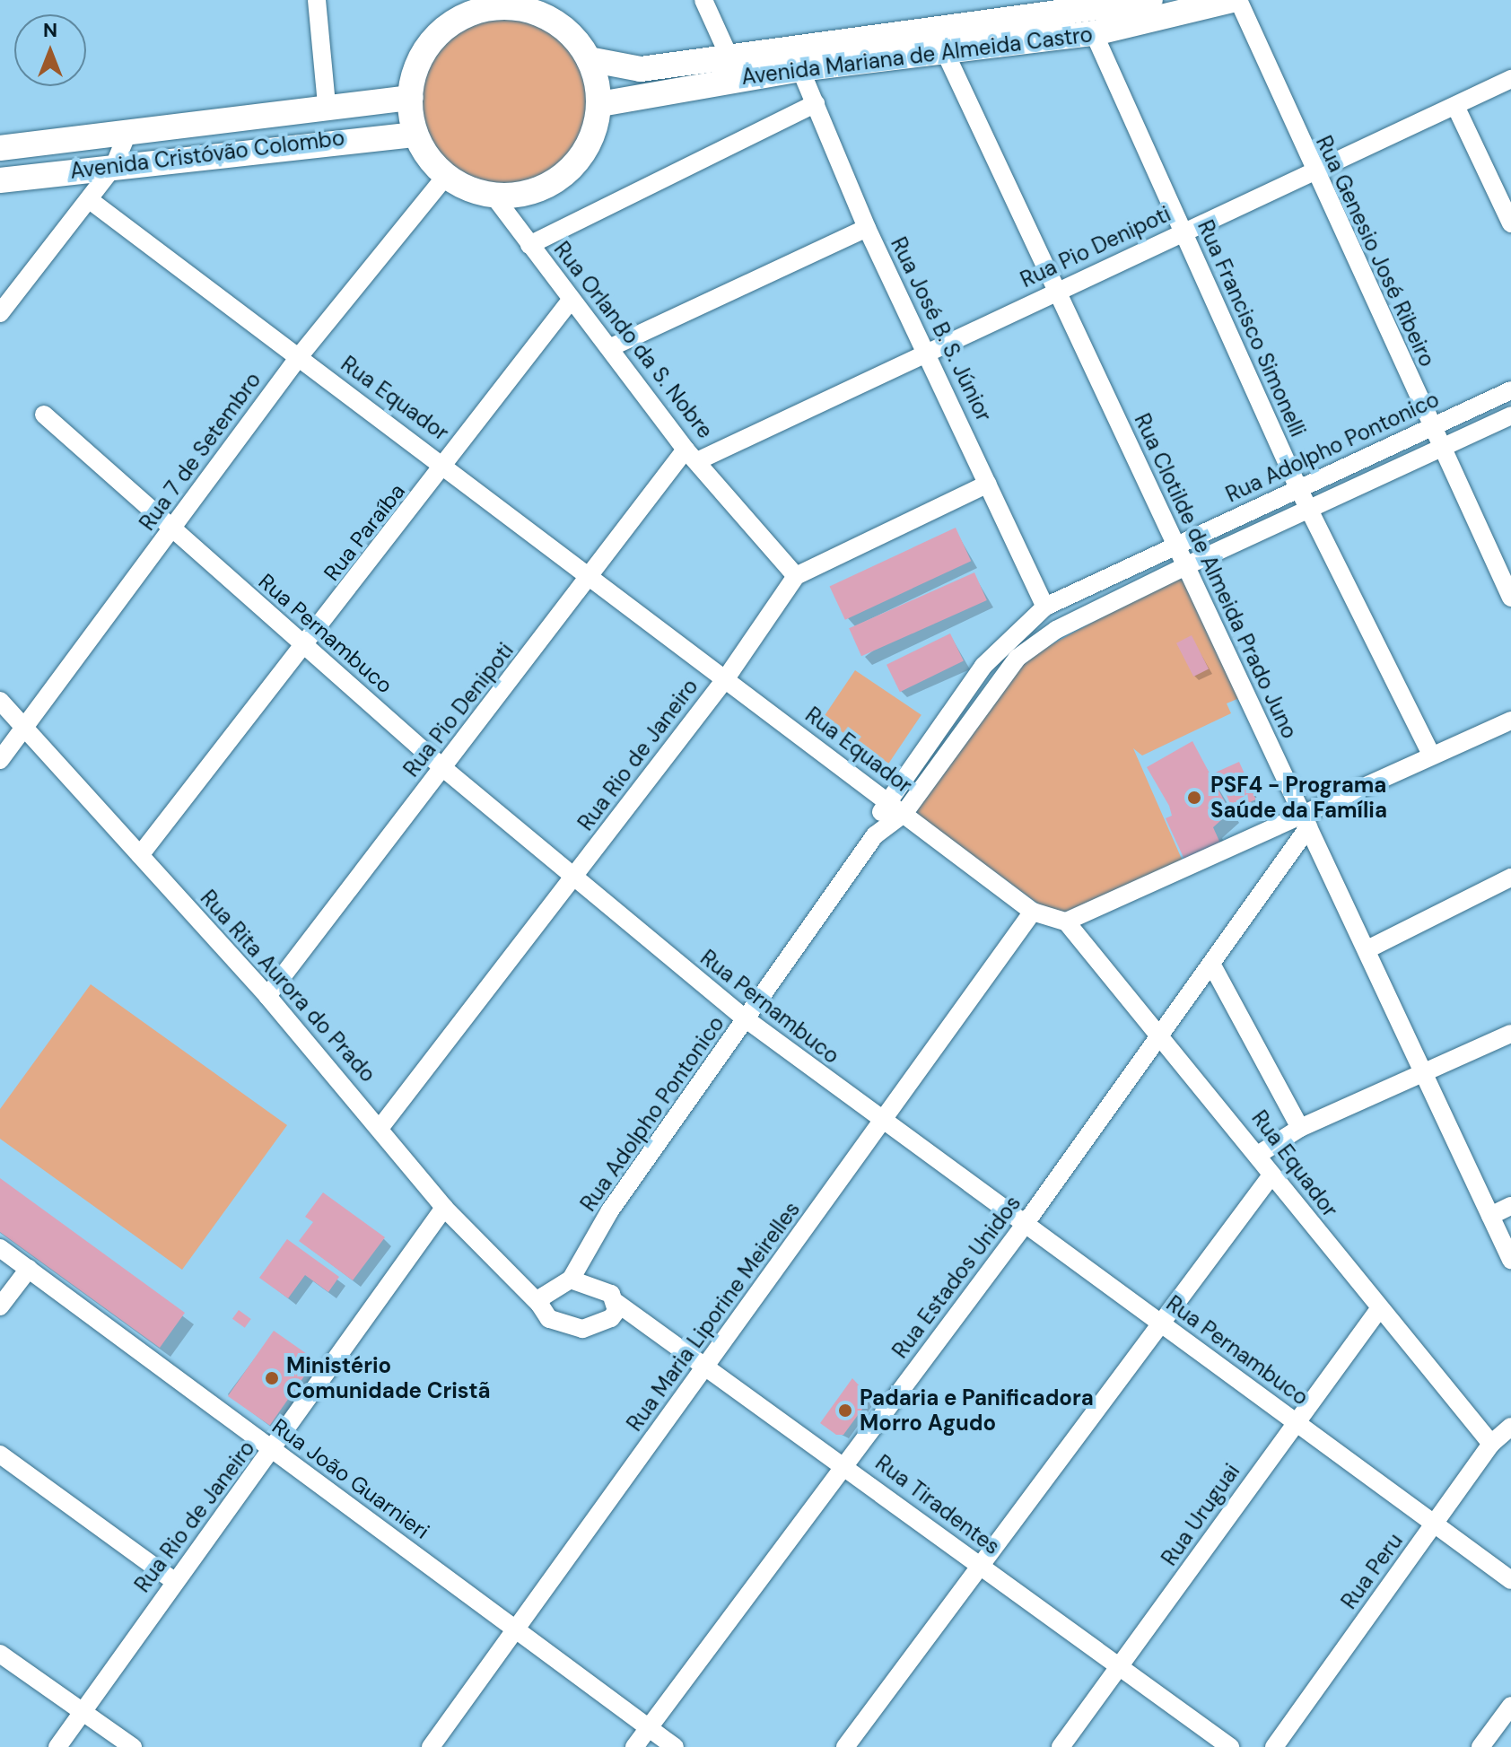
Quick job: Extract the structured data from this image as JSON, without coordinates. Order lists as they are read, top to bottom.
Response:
{
  "streets": {
    "main road": ["Avenida Mariana de Almeida Castro", "Avenida Cristóvão Colombo"],
    "street": [
      "Rua Pio Denipoti",
      "Rua Genesio José Ribeiro",
      "Rua Francisco Simonelli",
      "Rua José B. S. Júnior",
      "Rua Orlando da S. Nobre",
      "Rua Equador",
      "Rua Adolpho Pontonico",
      "Rua 7 de Setembro",
      "Rua Paraíba",
      "Rua Clotilde de Almeida Prado Juno",
      "Rua Pernambuco",
      "Rua Rio de Janeiro",
      "Rua Rita Aurora do Prado",
      "Rua Estados Unidos",
      "Rua Maria Liporine Meirelles",
      "Rua João Guarnieri",
      "Rua Tiradentes",
      "Rua Uruguai",
      "Rua Peru"
    ]
  },
  "crossings": [
    ["Avenida Mariana de Almeida Castro", "Avenida Cristóvão Colombo"],
    ["Avenida Mariana de Almeida Castro", "Rua Francisco Simonelli"],
    ["Avenida Mariana de Almeida Castro", "Rua José B. S. Júnior"],
    ["Avenida Mariana de Almeida Castro", "Rua Orlando da S. Nobre"],
    ["Avenida Mariana de Almeida Castro", "Rua 7 de Setembro"],
    ["Avenida Mariana de Almeida Castro", "Rua Clotilde de Almeida Prado Juno"],
    ["Avenida Cristóvão Colombo", "Rua Orlando da S. Nobre"],
    ["Avenida Cristóvão Colombo", "Rua 7 de Setembro"],
    ["Rua Pio Denipoti", "Rua Genesio José Ribeiro"],
    ["Rua Pio Denipoti", "Rua Francisco Simonelli"],
    ["Rua Pio Denipoti", "Rua José B. S. Júnior"],
    ["Rua Pio Denipoti", "Rua Orlando da S. Nobre"],
    ["Rua Pio Denipoti", "Rua Equador"],
    ["Rua Pio Denipoti", "Rua Clotilde de Almeida Prado Juno"],
    ["Rua Pio Denipoti", "Rua Pernambuco"],
    ["Rua Pio Denipoti", "Rua Rita Aurora do Prado"],
    ["Rua Genesio José Ribeiro", "Rua Adolpho Pontonico"],
    ["Rua Francisco Simonelli", "Rua Adolpho Pontonico"],
    ["Rua José B. S. Júnior", "Rua Adolpho Pontonico"],
    ["Rua José B. S. Júnior", "Rua Rio de Janeiro"],
    ["Rua Orlando da S. Nobre", "Rua 7 de Setembro"],
    ["Rua Orlando da S. Nobre", "Rua Paraíba"],
    ["Rua Orlando da S. Nobre", "Rua Rio de Janeiro"],
    ["Rua Equador", "Rua Adolpho Pontonico"],
    ["Rua Equador", "Rua 7 de Setembro"],
    ["Rua Equador", "Rua Paraíba"],
    ["Rua Equador", "Rua Rio de Janeiro"],
    ["Rua Equador", "Rua Estados Unidos"],
    ["Rua Equador", "Rua Maria Liporine Meirelles"],
    ["Rua Equador", "Rua Uruguai"],
    ["Rua Equador", "Rua Peru"],
    ["Rua Adolpho Pontonico", "Rua Clotilde de Almeida Prado Juno"],
    ["Rua Adolpho Pontonico", "Rua Pernambuco"],
    ["Rua Adolpho Pontonico", "Rua Rita Aurora do Prado"],
    ["Rua Adolpho Pontonico", "Rua Tiradentes"],
    ["Rua 7 de Setembro", "Rua Pernambuco"],
    ["Rua 7 de Setembro", "Rua Rita Aurora do Prado"],
    ["Rua Paraíba", "Rua Pernambuco"],
    ["Rua Paraíba", "Rua Rita Aurora do Prado"],
    ["Rua Clotilde de Almeida Prado Juno", "Rua Estados Unidos"],
    ["Rua Pernambuco", "Rua Rio de Janeiro"],
    ["Rua Pernambuco", "Rua Estados Unidos"],
    ["Rua Pernambuco", "Rua Maria Liporine Meirelles"],
    ["Rua Pernambuco", "Rua Uruguai"],
    ["Rua Pernambuco", "Rua Peru"],
    ["Rua Rio de Janeiro", "Rua Rita Aurora do Prado"],
    ["Rua Rio de Janeiro", "Rua João Guarnieri"],
    ["Rua Rita Aurora do Prado", "Rua Tiradentes"],
    ["Rua Estados Unidos", "Rua João Guarnieri"],
    ["Rua Estados Unidos", "Rua Tiradentes"],
    ["Rua Maria Liporine Meirelles", "Rua João Guarnieri"],
    ["Rua Maria Liporine Meirelles", "Rua Tiradentes"],
    ["Rua Tiradentes", "Rua Uruguai"]
  ],
  "places": ["PSF4 - Programa Saúde da Família", "Ministério Comunidade Cristã", "Padaria e Panificadora Morro Agudo"],
  "north": "top"
}
